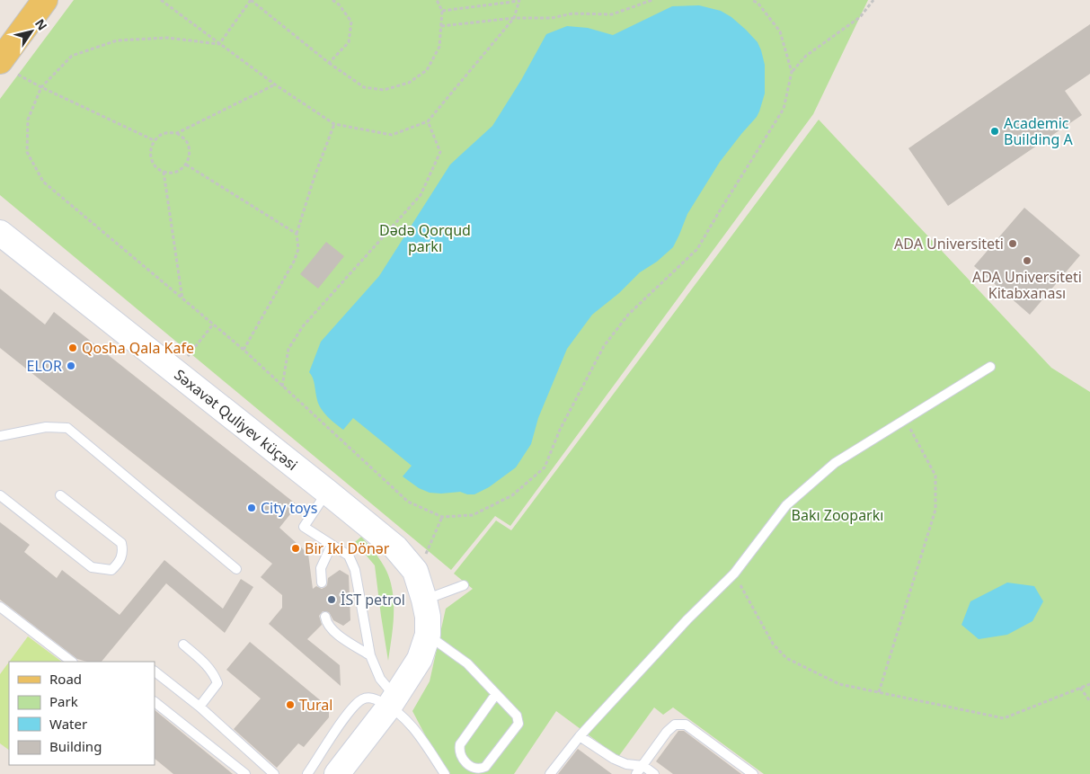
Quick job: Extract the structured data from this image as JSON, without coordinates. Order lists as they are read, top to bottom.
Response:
{
  "streets": {
    "main road": ["Səxavət Quliyev küçəsi"]
  },
  "parks": ["Dədə Qorqud parkı", "Bakı Zooparkı"],
  "places": [
    "Academic Building A",
    "ADA Universiteti",
    "ADA Universiteti Kitabxanası",
    "Qosha Qala Kafe",
    "ELOR",
    "City toys",
    "Bir Iki Dönər",
    "İST petrol",
    "Tural"
  ],
  "legend": [
    "Road",
    "Park",
    "Water",
    "Building"
  ],
  "north": "top right"
}
